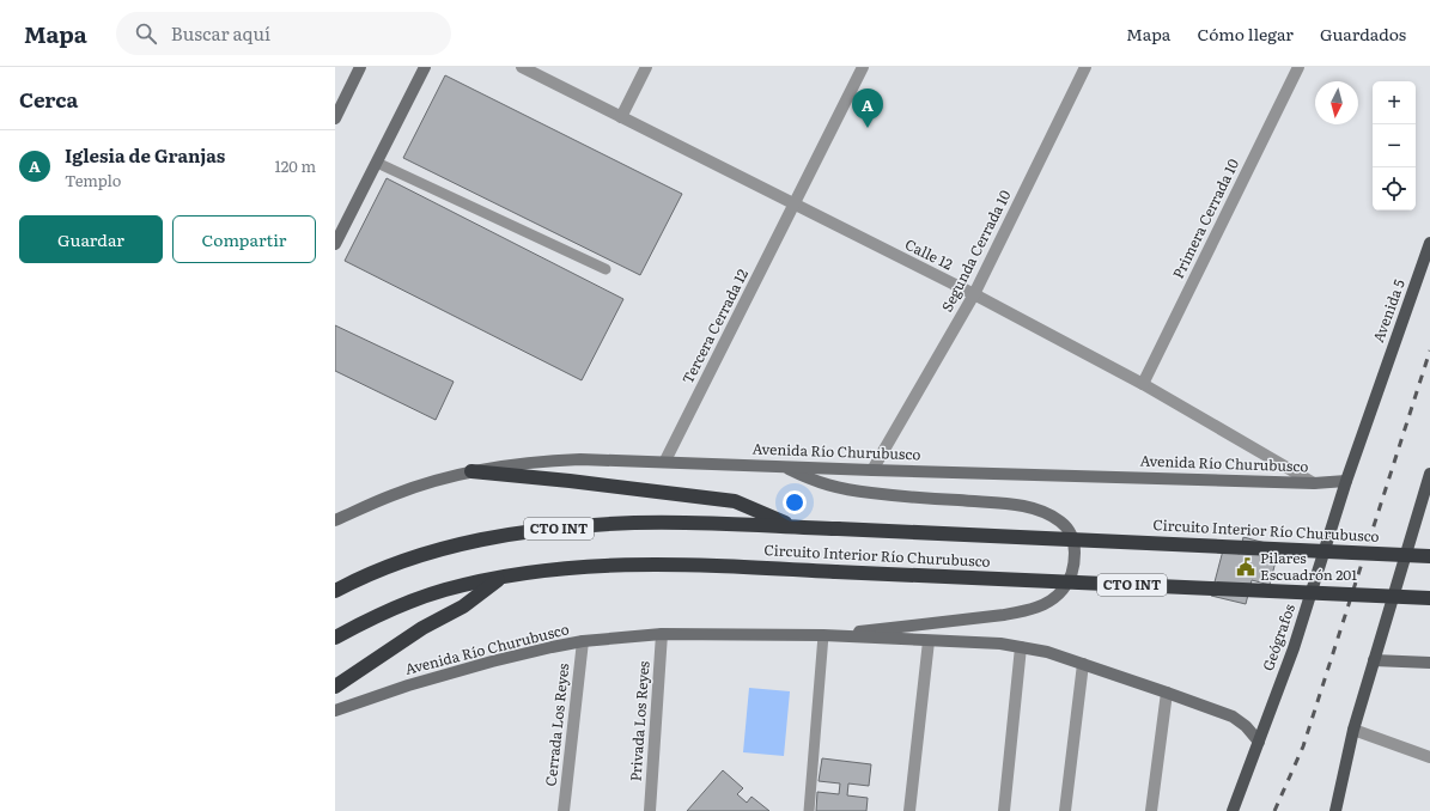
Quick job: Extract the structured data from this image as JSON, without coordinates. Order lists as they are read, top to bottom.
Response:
{
  "streets": {
    "highway": ["CTO INT", "Circuito Interior Río Churubusco"],
    "main road": ["Avenida 5", "Avenida Río Churubusco", "Geógrafos"],
    "street": [
      "Primera Cerrada 10",
      "Segunda Cerrada 10",
      "Calle 12",
      "Tercera Cerrada 12",
      "Privada Los Reyes",
      "Cerrada Los Reyes"
    ]
  },
  "crossings": [
    ["Primera Cerrada 10", "Calle 12"],
    ["Segunda Cerrada 10", "Calle 12"],
    ["Segunda Cerrada 10", "Avenida Río Churubusco"],
    ["Calle 12", "Tercera Cerrada 12"],
    ["Calle 12", "Avenida Río Churubusco"],
    ["Avenida 5", "Geógrafos"],
    ["Tercera Cerrada 12", "Avenida Río Churubusco"],
    ["Avenida Río Churubusco", "Geógrafos"],
    ["Avenida Río Churubusco", "Privada Los Reyes"],
    ["Avenida Río Churubusco", "Cerrada Los Reyes"]
  ],
  "places": {
    "public building": ["Pilares Escuadrón 201"]
  },
  "north": "bottom",
  "page": {
    "header": "Mapa",
    "search": "Buscar aquí",
    "nav": ["Mapa", "Cómo llegar", "Guardados"],
    "heading": "Cerca",
    "map_buttons": ["+", "−"],
    "pins": "A",
    "list": [
      {
        "mark": "A",
        "name": "Iglesia de Granjas",
        "note": "Templo",
        "value": "120 m"
      }
    ],
    "buttons": ["Guardar", "Compartir"]
  }
}
